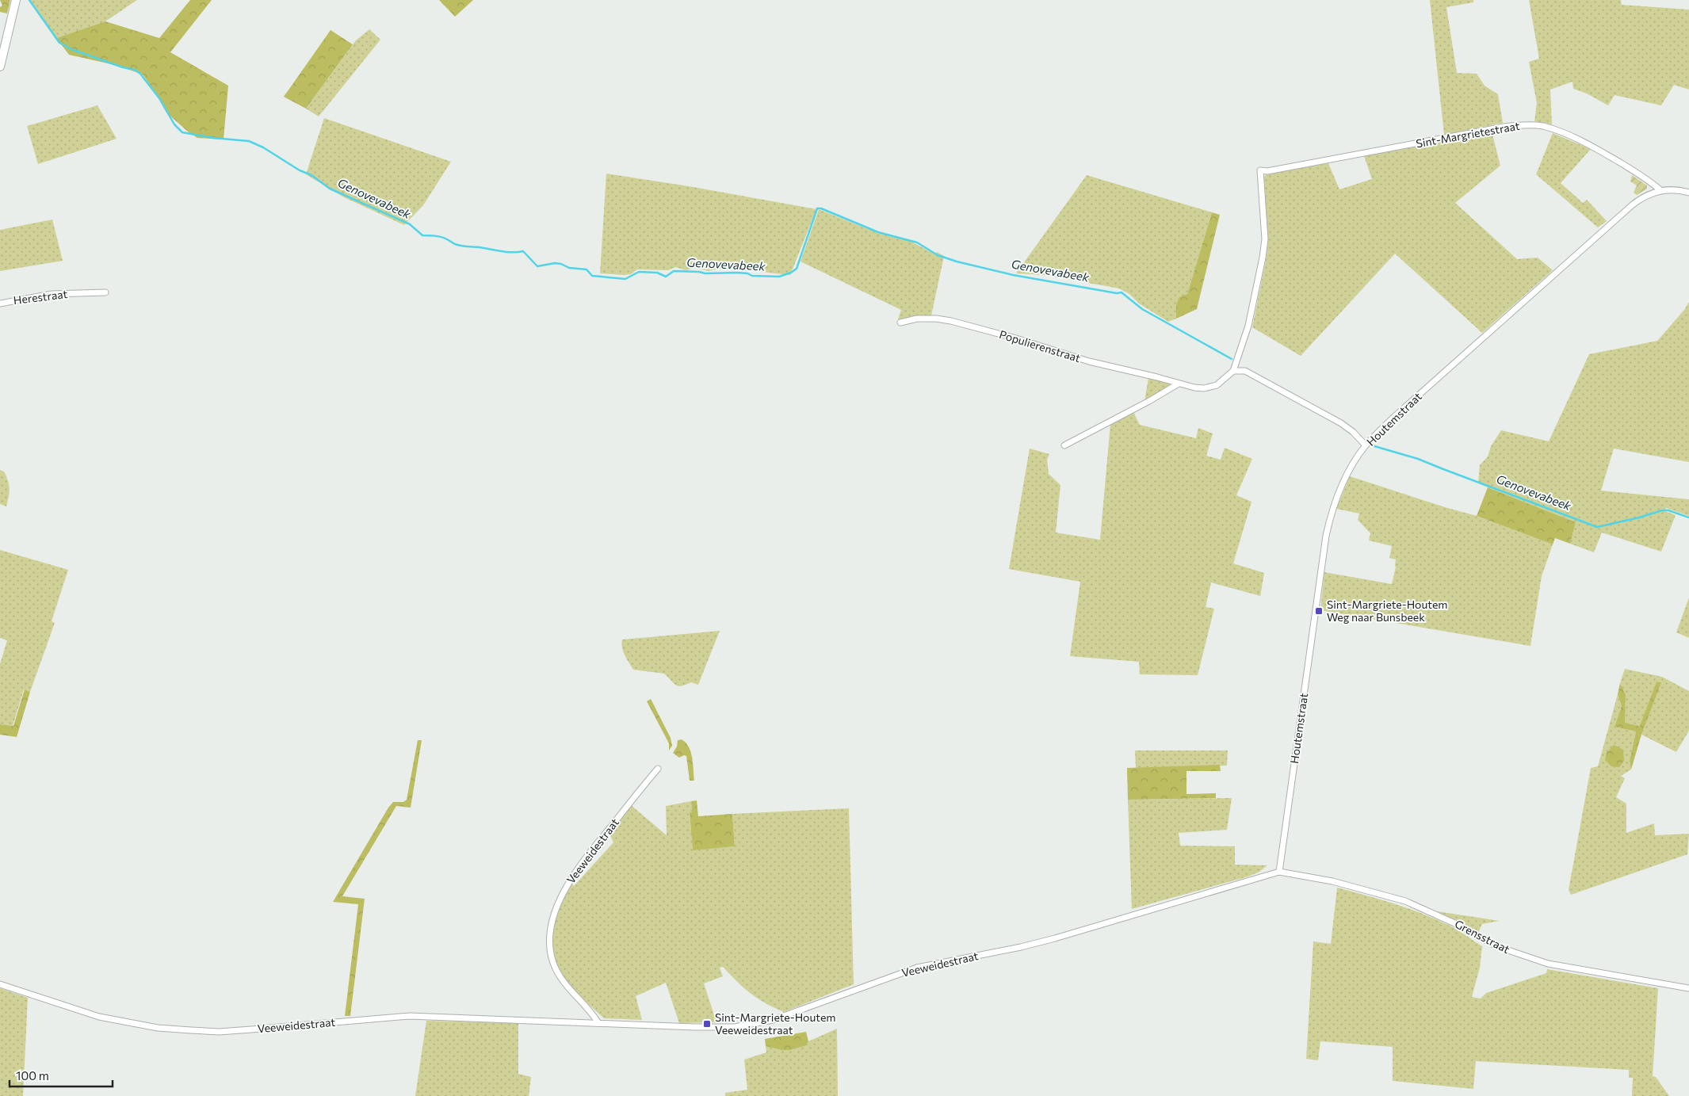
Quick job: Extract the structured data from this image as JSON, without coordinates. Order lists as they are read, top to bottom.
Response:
{
  "streets": {
    "street": [
      "Sint-Margrietestraat",
      "Herestraat",
      "Populierenstraat",
      "Houtemstraat",
      "Veeweidestraat",
      "Grensstraat"
    ]
  },
  "crossings": [
    ["Sint-Margrietestraat", "Populierenstraat"],
    ["Sint-Margrietestraat", "Houtemstraat"],
    ["Houtemstraat", "Veeweidestraat"],
    ["Houtemstraat", "Grensstraat"],
    ["Veeweidestraat", "Grensstraat"]
  ],
  "water": ["Genovevabeek"],
  "places": {
    "transit": ["Sint-Margriete-Houtem Weg naar Bunsbeek", "Sint-Margriete-Houtem Veeweidestraat"]
  },
  "scale_bar": "100 m"
}
